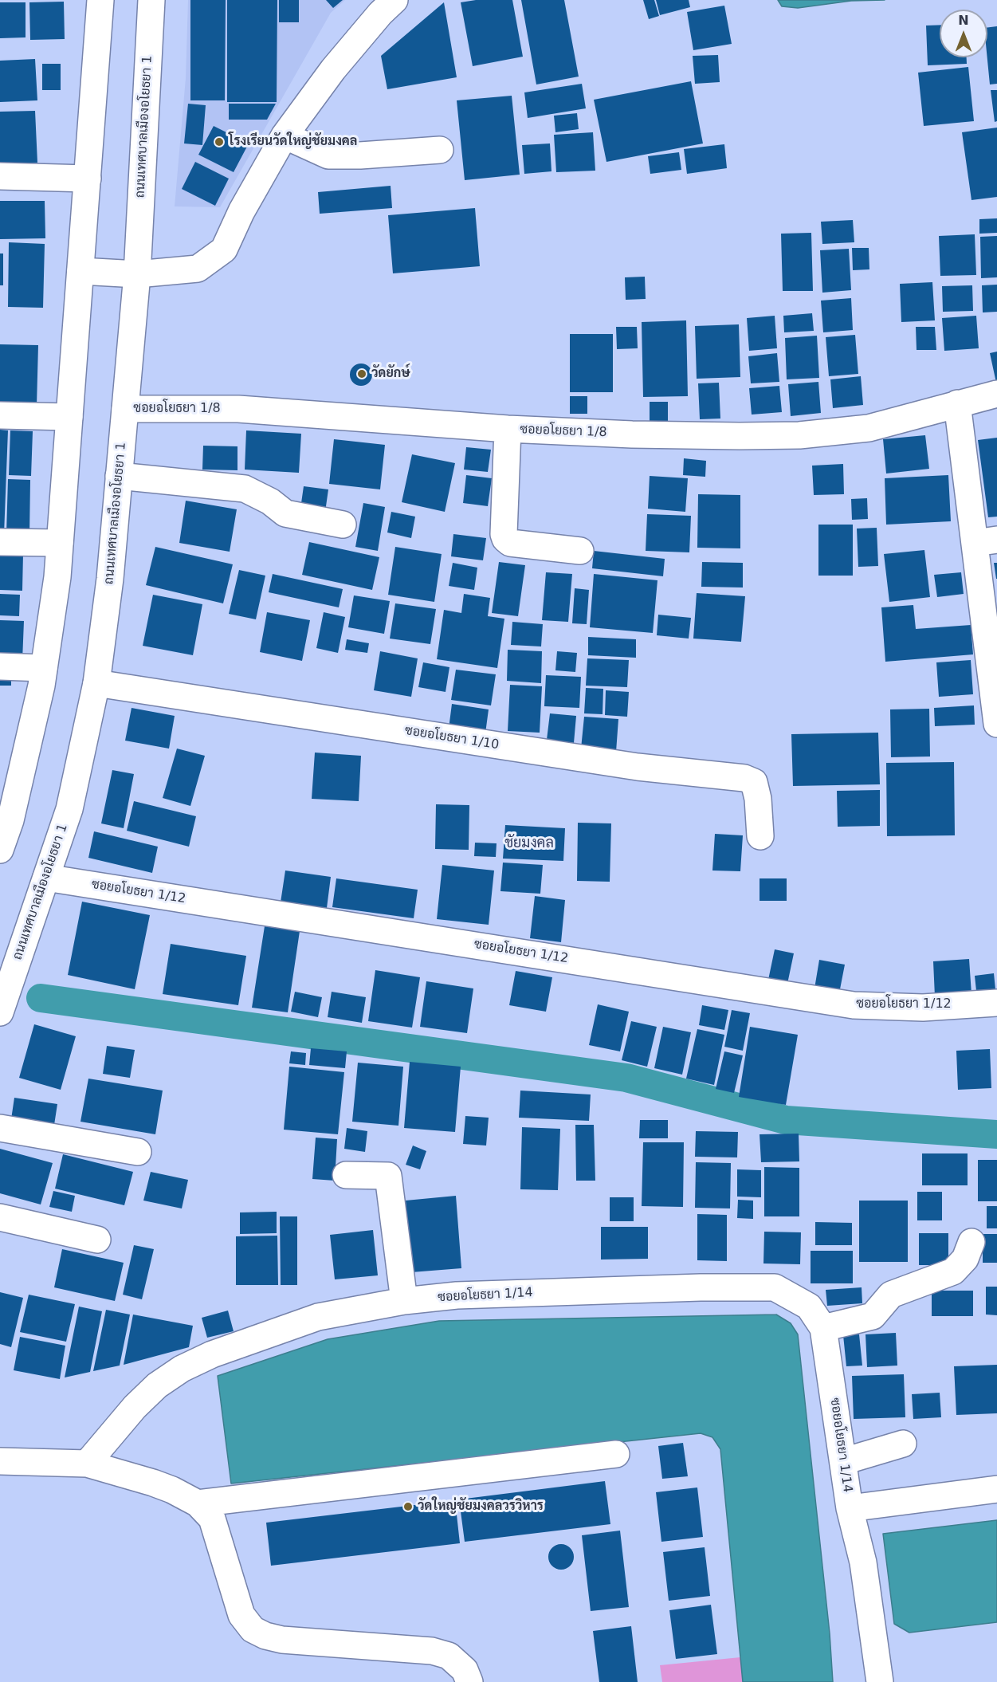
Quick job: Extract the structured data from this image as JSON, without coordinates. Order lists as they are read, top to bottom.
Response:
{
  "streets": {
    "street": [
      "ถนนเทศบาลเมืองอโยธยา 1",
      "ซอยอโยธยา 1/8",
      "ซอยอโยธยา 1/10",
      "ซอยอโยธยา 1/12",
      "ซอยอโยธยา 1/14"
    ]
  },
  "crossings": [
    ["ถนนเทศบาลเมืองอโยธยา 1", "ซอยอโยธยา 1/8"],
    ["ถนนเทศบาลเมืองอโยธยา 1", "ซอยอโยธยา 1/10"],
    ["ถนนเทศบาลเมืองอโยธยา 1", "ซอยอโยธยา 1/12"]
  ],
  "districts": ["ชัยมงคล"],
  "places": ["โรงเรียนวัดใหญ่ชัยมงคล", "วัดยักษ์", "วัดใหญ่ชัยมงคลวรวิหาร"],
  "north": "top"
}
